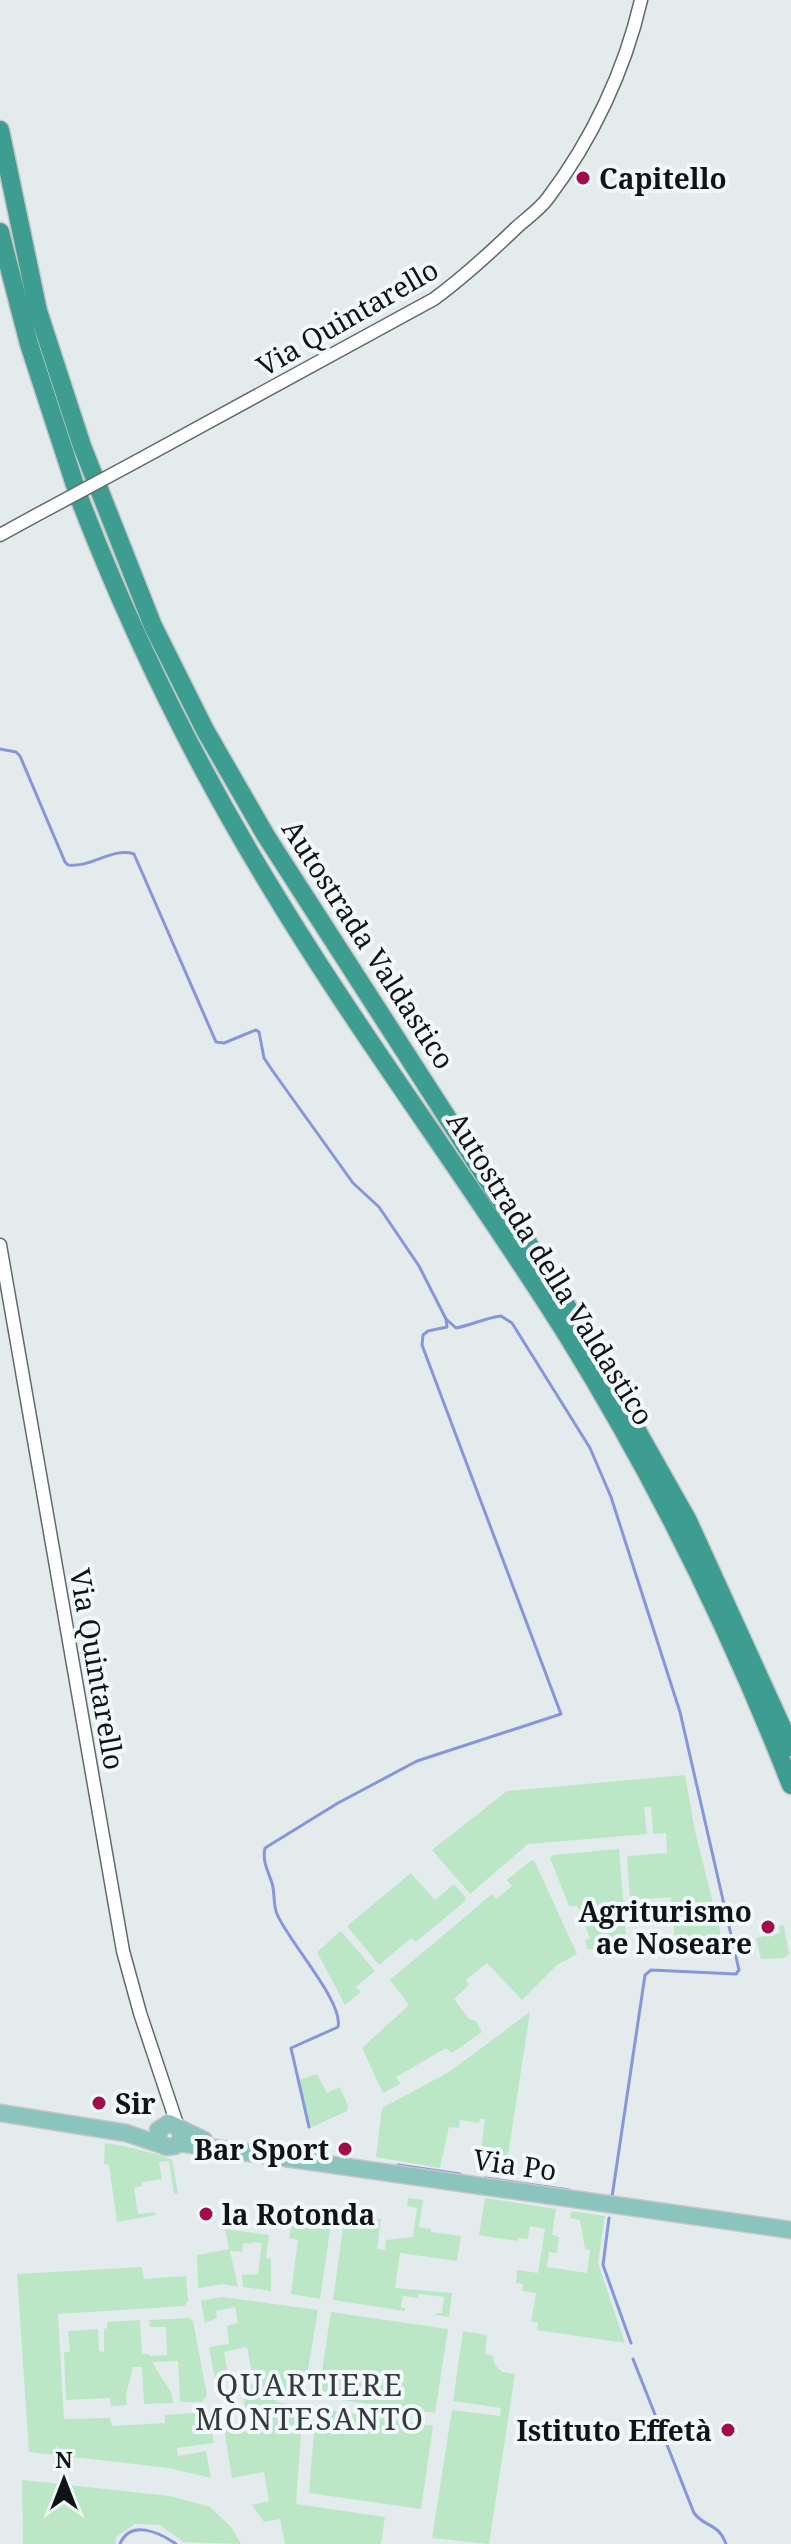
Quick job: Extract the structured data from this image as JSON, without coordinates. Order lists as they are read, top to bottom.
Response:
{
  "streets": {
    "highway": ["Autostrada Valdastico", "Autostrada della Valdastico"],
    "main road": ["Via Po"],
    "street": ["Via Quintarello"]
  },
  "crossings": [
    ["Via Quintarello", "Via Po"]
  ],
  "districts": ["QUARTIERE MONTESANTO"],
  "places": [
    "Capitello",
    "Agriturismo ae Noseare",
    "Sir",
    "Bar Sport",
    "la Rotonda",
    "Istituto Effetà"
  ],
  "north": "top"
}
